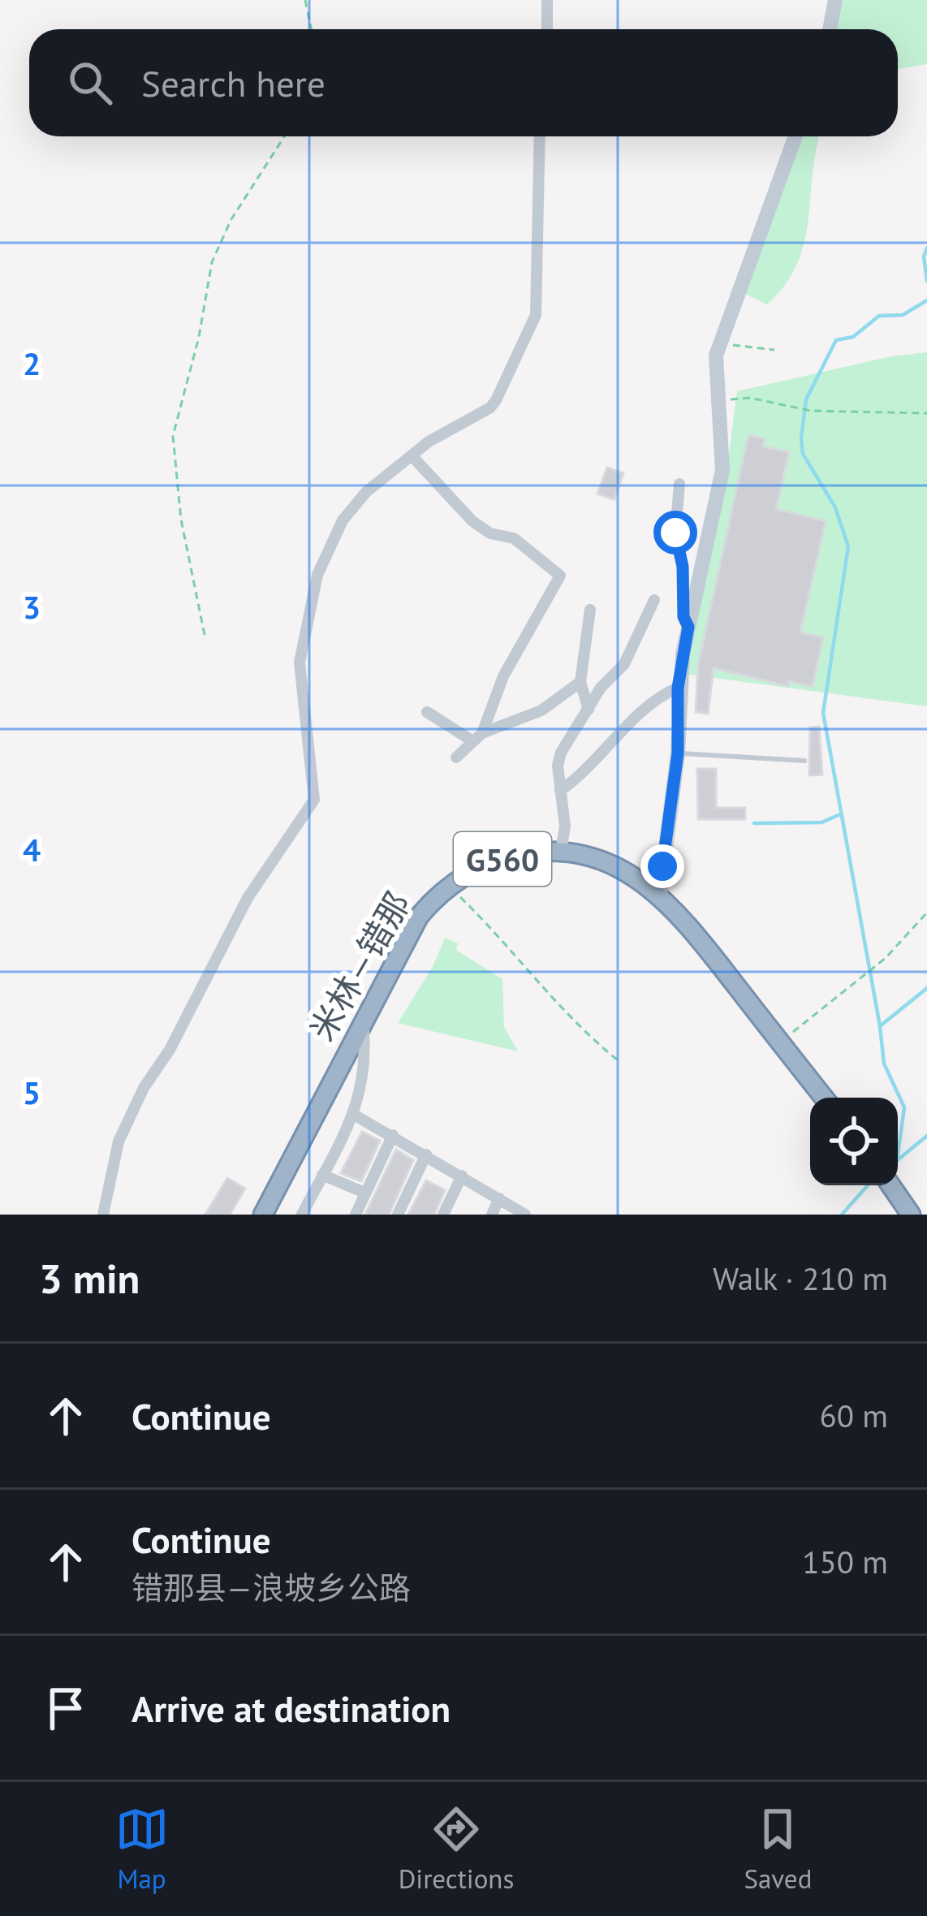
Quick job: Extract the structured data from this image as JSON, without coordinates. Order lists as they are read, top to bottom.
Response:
{
  "streets": {
    "highway": ["G560", "米林—错那"]
  },
  "page": {
    "search": "Search here",
    "heading": ["3 min", "Walk · 210 m"],
    "list": [
      ["Continue", "60 m"],
      ["Continue", "错那县—浪坡乡公路", "150 m"],
      "Arrive at destination"
    ],
    "nav": ["Map", "Directions", "Saved"]
  },
  "grid": {
    "rows": [
      "2",
      "3",
      "4",
      "5"
    ]
  }
}
